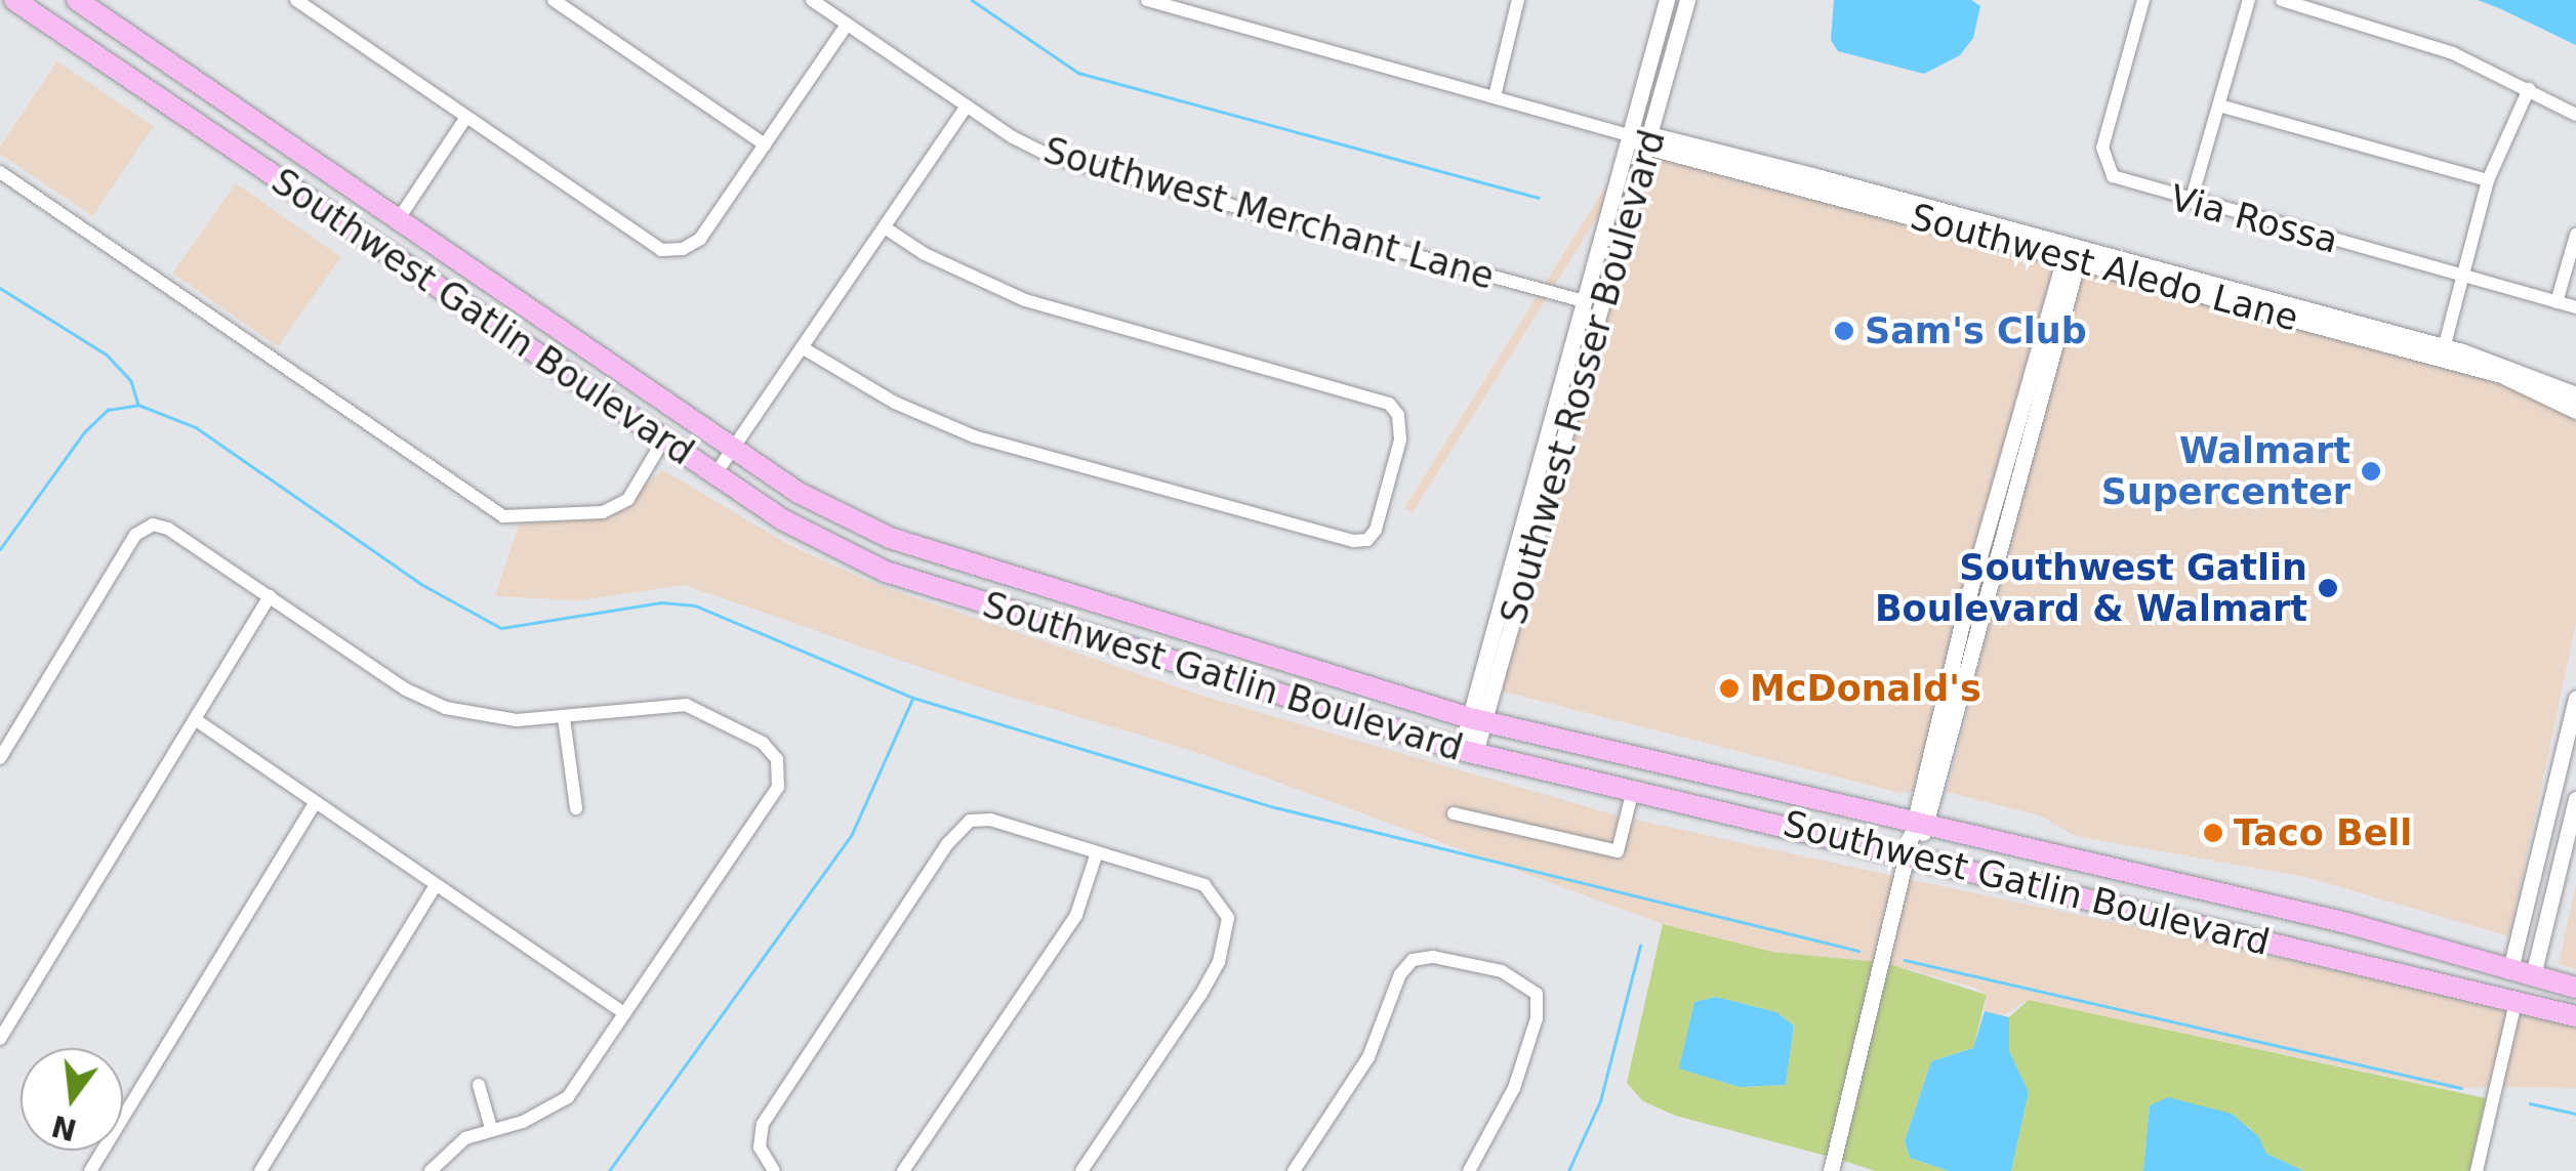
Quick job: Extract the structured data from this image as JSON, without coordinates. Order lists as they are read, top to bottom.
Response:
{
  "streets": {
    "main road": ["Southwest Gatlin Boulevard"],
    "street": [
      "Southwest Merchant Lane",
      "Via Rossa",
      "Southwest Aledo Lane",
      "Southwest Rosser Boulevard"
    ]
  },
  "crossings": [
    ["Southwest Merchant Lane", "Southwest Rosser Boulevard"],
    ["Southwest Aledo Lane", "Southwest Rosser Boulevard"],
    ["Southwest Gatlin Boulevard", "Southwest Rosser Boulevard"]
  ],
  "places": [
    "Sam's Club",
    "Walmart Supercenter",
    "Southwest Gatlin Boulevard & Walmart",
    "McDonald's",
    "Taco Bell"
  ],
  "north": "bottom"
}
